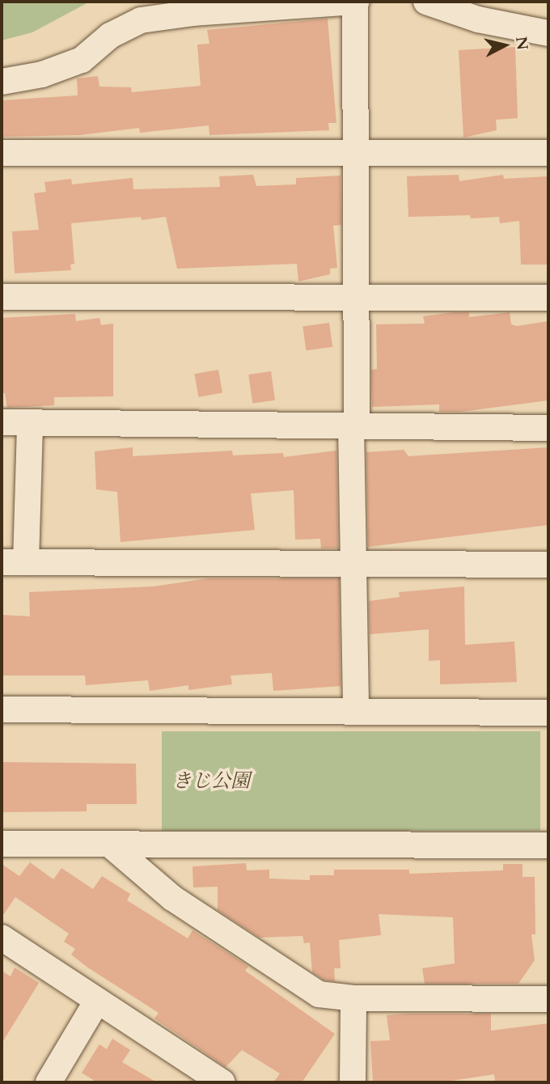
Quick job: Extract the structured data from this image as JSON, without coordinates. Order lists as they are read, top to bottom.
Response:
{
  "parks": ["きじ公園"],
  "north": "right"
}
